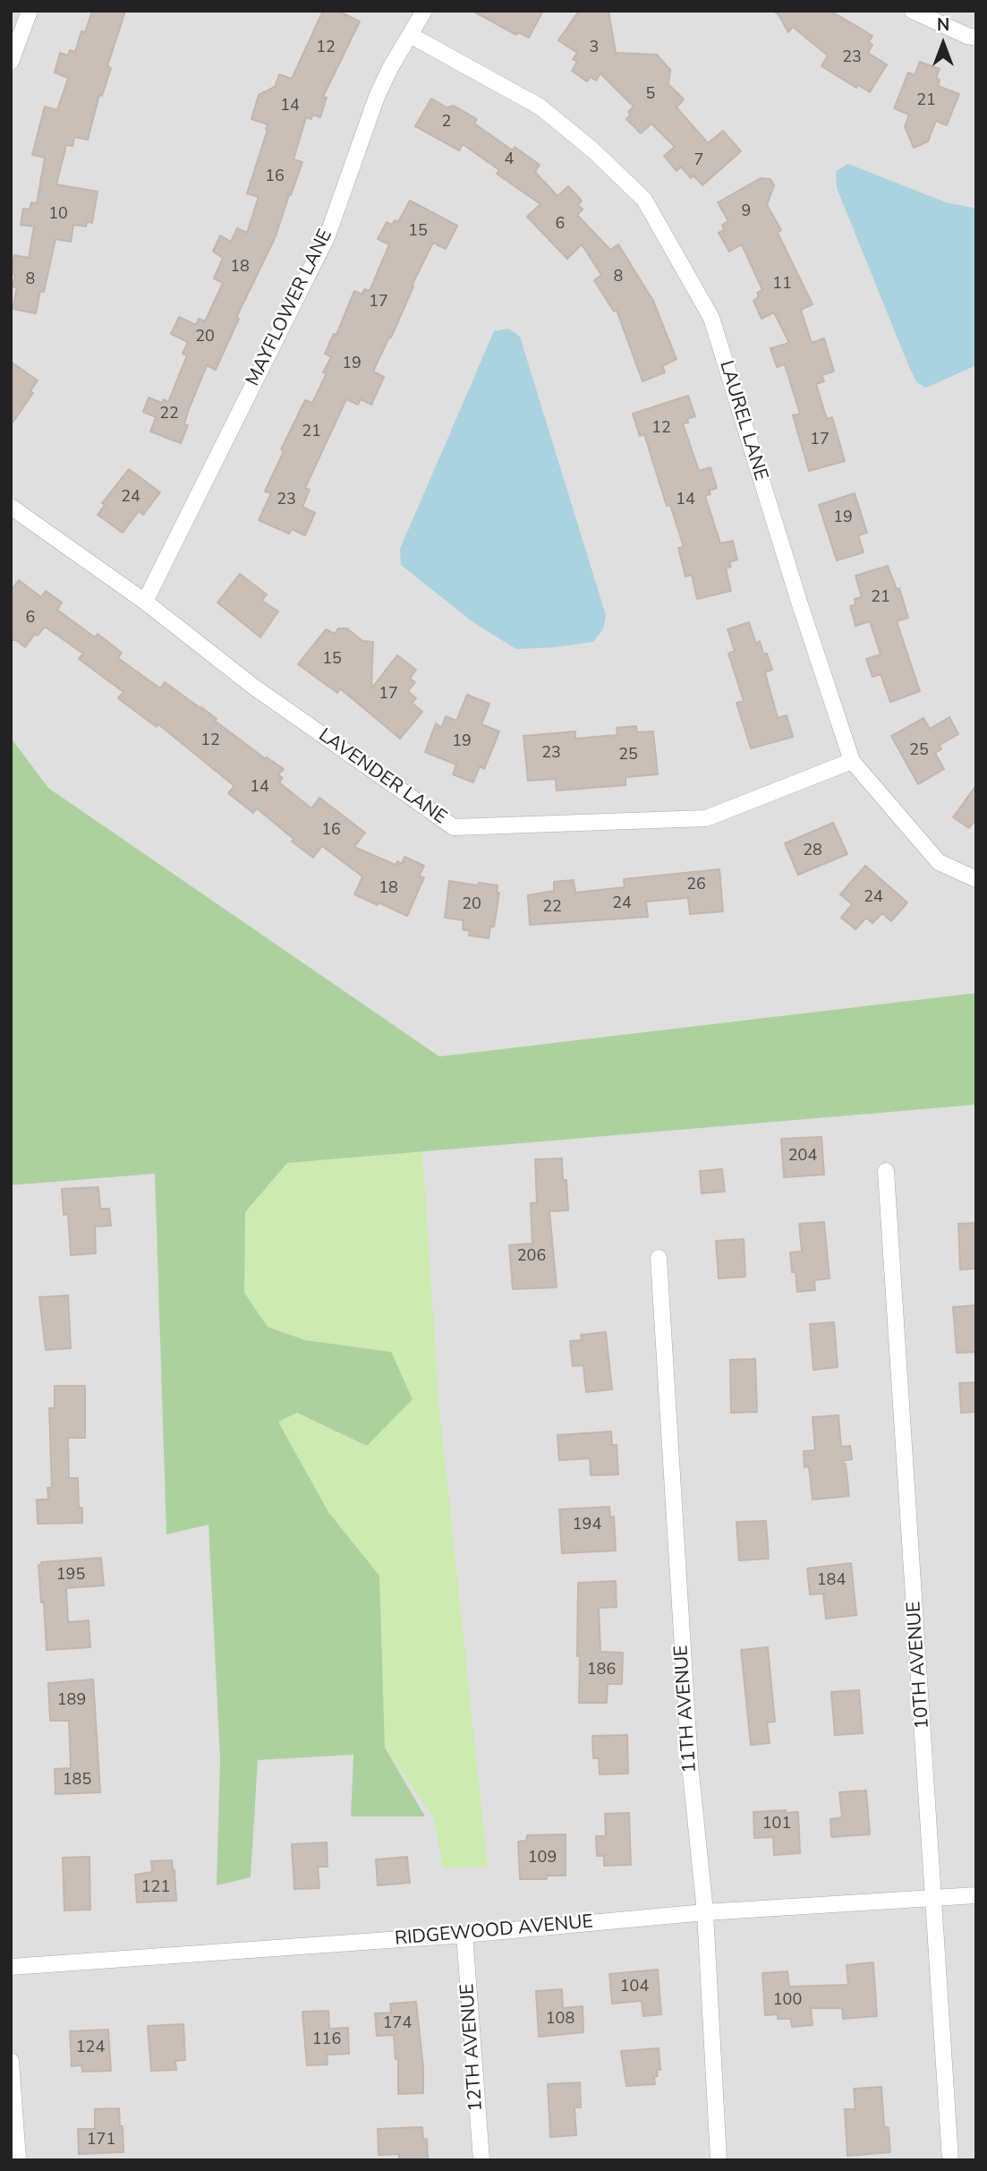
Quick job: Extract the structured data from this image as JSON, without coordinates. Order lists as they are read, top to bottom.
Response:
{
  "streets": {
    "street": [
      "MAYFLOWER LANE",
      "LAUREL LANE",
      "LAVENDER LANE",
      "10TH AVENUE",
      "11TH AVENUE",
      "RIDGEWOOD AVENUE",
      "12TH AVENUE"
    ]
  },
  "crossings": [
    ["MAYFLOWER LANE", "LAUREL LANE"],
    ["MAYFLOWER LANE", "LAVENDER LANE"],
    ["LAUREL LANE", "LAVENDER LANE"],
    ["10TH AVENUE", "RIDGEWOOD AVENUE"],
    ["11TH AVENUE", "RIDGEWOOD AVENUE"],
    ["RIDGEWOOD AVENUE", "12TH AVENUE"]
  ],
  "house_numbers": [
    "12",
    "3",
    "23",
    "5",
    "21",
    "14",
    "2",
    "4",
    "7",
    "16",
    "9",
    "10",
    "6",
    "15",
    "18",
    "8",
    "8",
    "11",
    "17",
    "20",
    "19",
    "22",
    "12",
    "21",
    "17",
    "24",
    "23",
    "14",
    "19",
    "21",
    "6",
    "15",
    "17",
    "12",
    "19",
    "25",
    "23",
    "25",
    "14",
    "16",
    "28",
    "26",
    "18",
    "24",
    "24",
    "20",
    "22",
    "204",
    "206",
    "194",
    "195",
    "184",
    "186",
    "189",
    "185",
    "101",
    "109",
    "121",
    "104",
    "100",
    "108",
    "174",
    "116",
    "124",
    "171"
  ],
  "north": "top"
}
